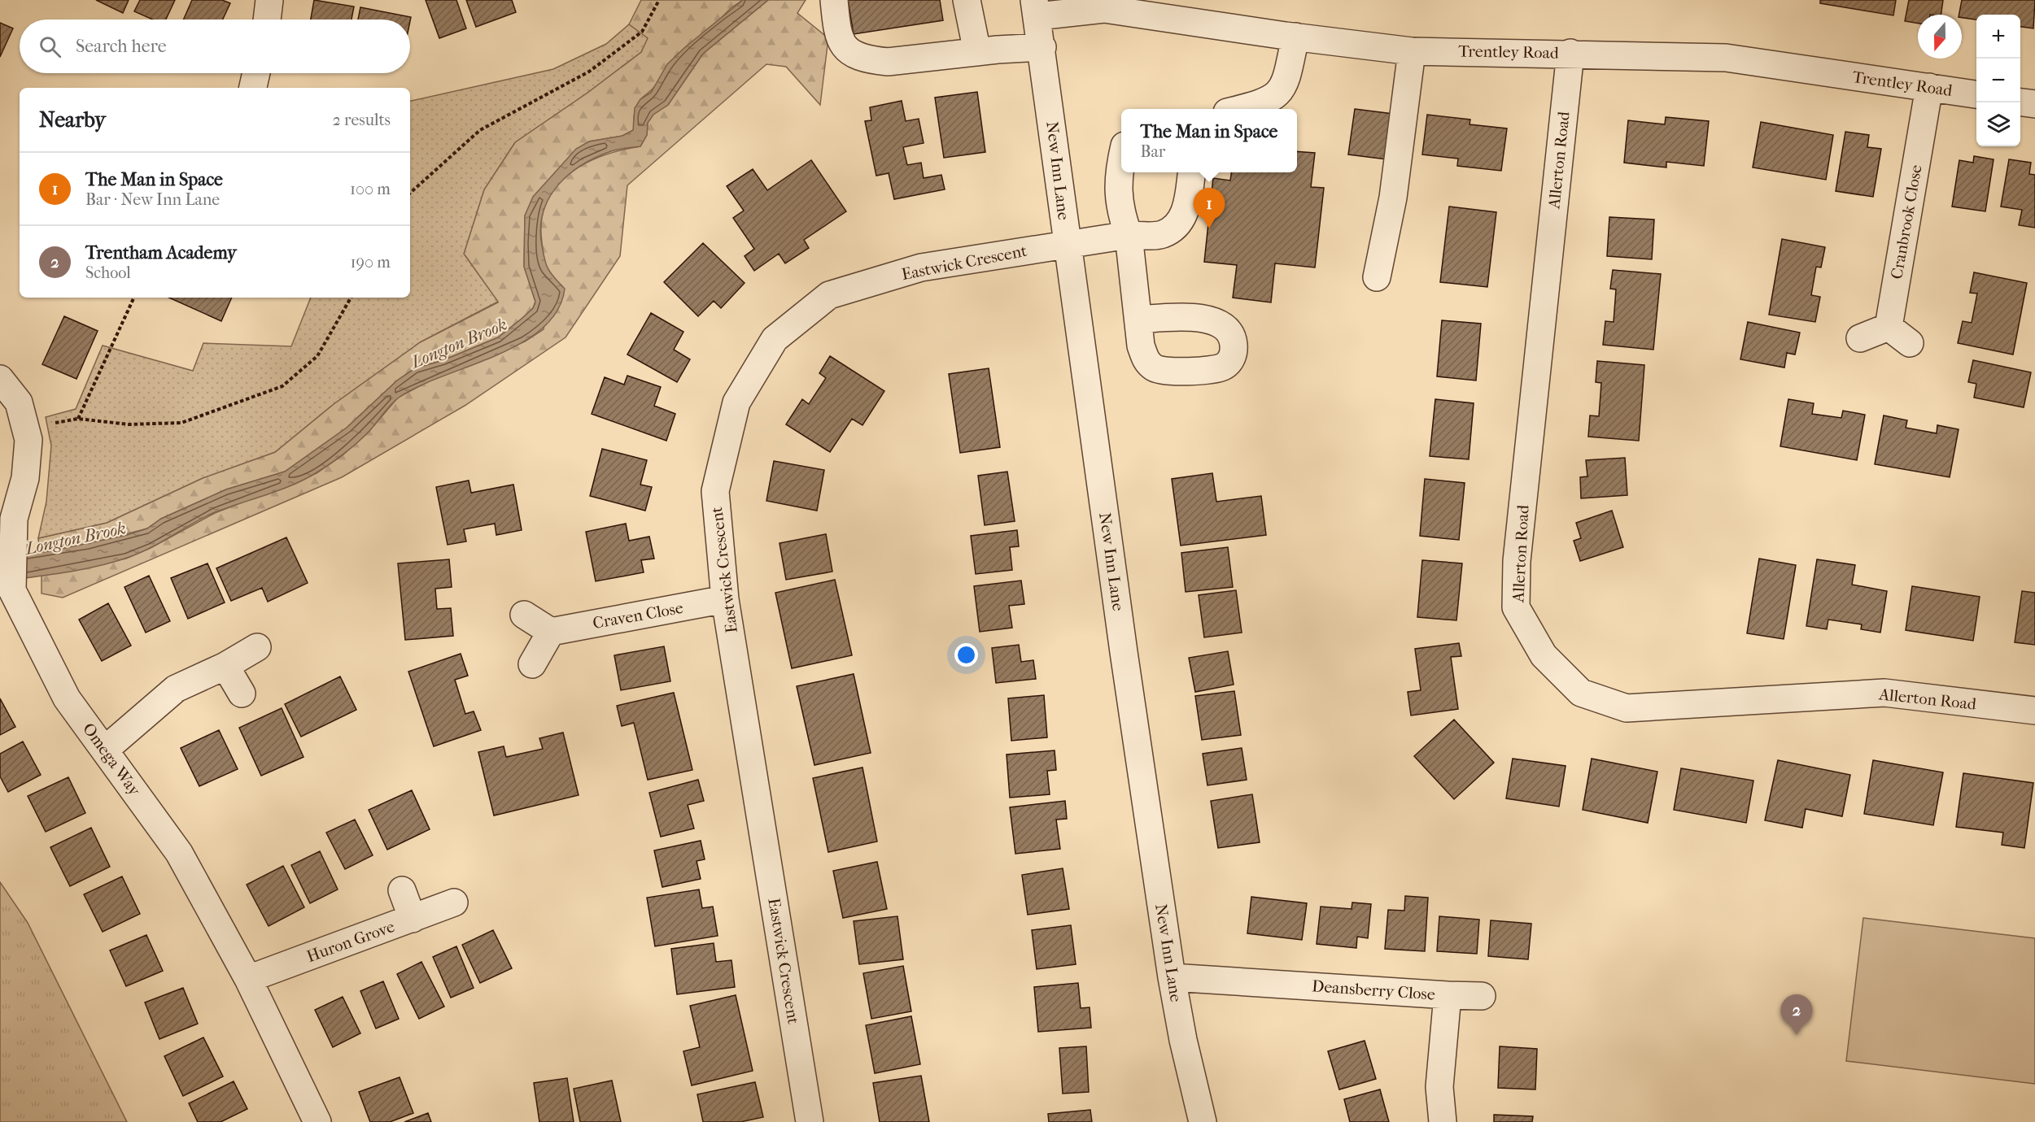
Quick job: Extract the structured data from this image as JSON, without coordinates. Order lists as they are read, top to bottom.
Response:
{
  "streets": {
    "street": [
      "Trentley Road",
      "Allerton Road",
      "New Inn Lane",
      "Cranbrook Close",
      "Eastwick Crescent",
      "Craven Close",
      "Omega Way",
      "Huron Grove",
      "Deansberry Close"
    ]
  },
  "crossings": [
    ["Trentley Road", "Allerton Road"],
    ["Trentley Road", "New Inn Lane"],
    ["Trentley Road", "Cranbrook Close"],
    ["New Inn Lane", "Eastwick Crescent"],
    ["New Inn Lane", "Deansberry Close"],
    ["Eastwick Crescent", "Craven Close"],
    ["Omega Way", "Huron Grove"]
  ],
  "water": ["Longton Brook"],
  "north": "bottom",
  "page": {
    "map_buttons": ["+", "−"],
    "search": "Search here",
    "heading": ["Nearby", "2 results"],
    "popup": ["The Man in Space", "Bar"],
    "list": [
      {
        "mark": "1",
        "name": "The Man in Space",
        "note": "Bar · New Inn Lane",
        "value": "100 m"
      },
      {
        "mark": "2",
        "name": "Trentham Academy",
        "note": "School",
        "value": "190 m"
      }
    ],
    "pins": ["1", "2"]
  }
}
